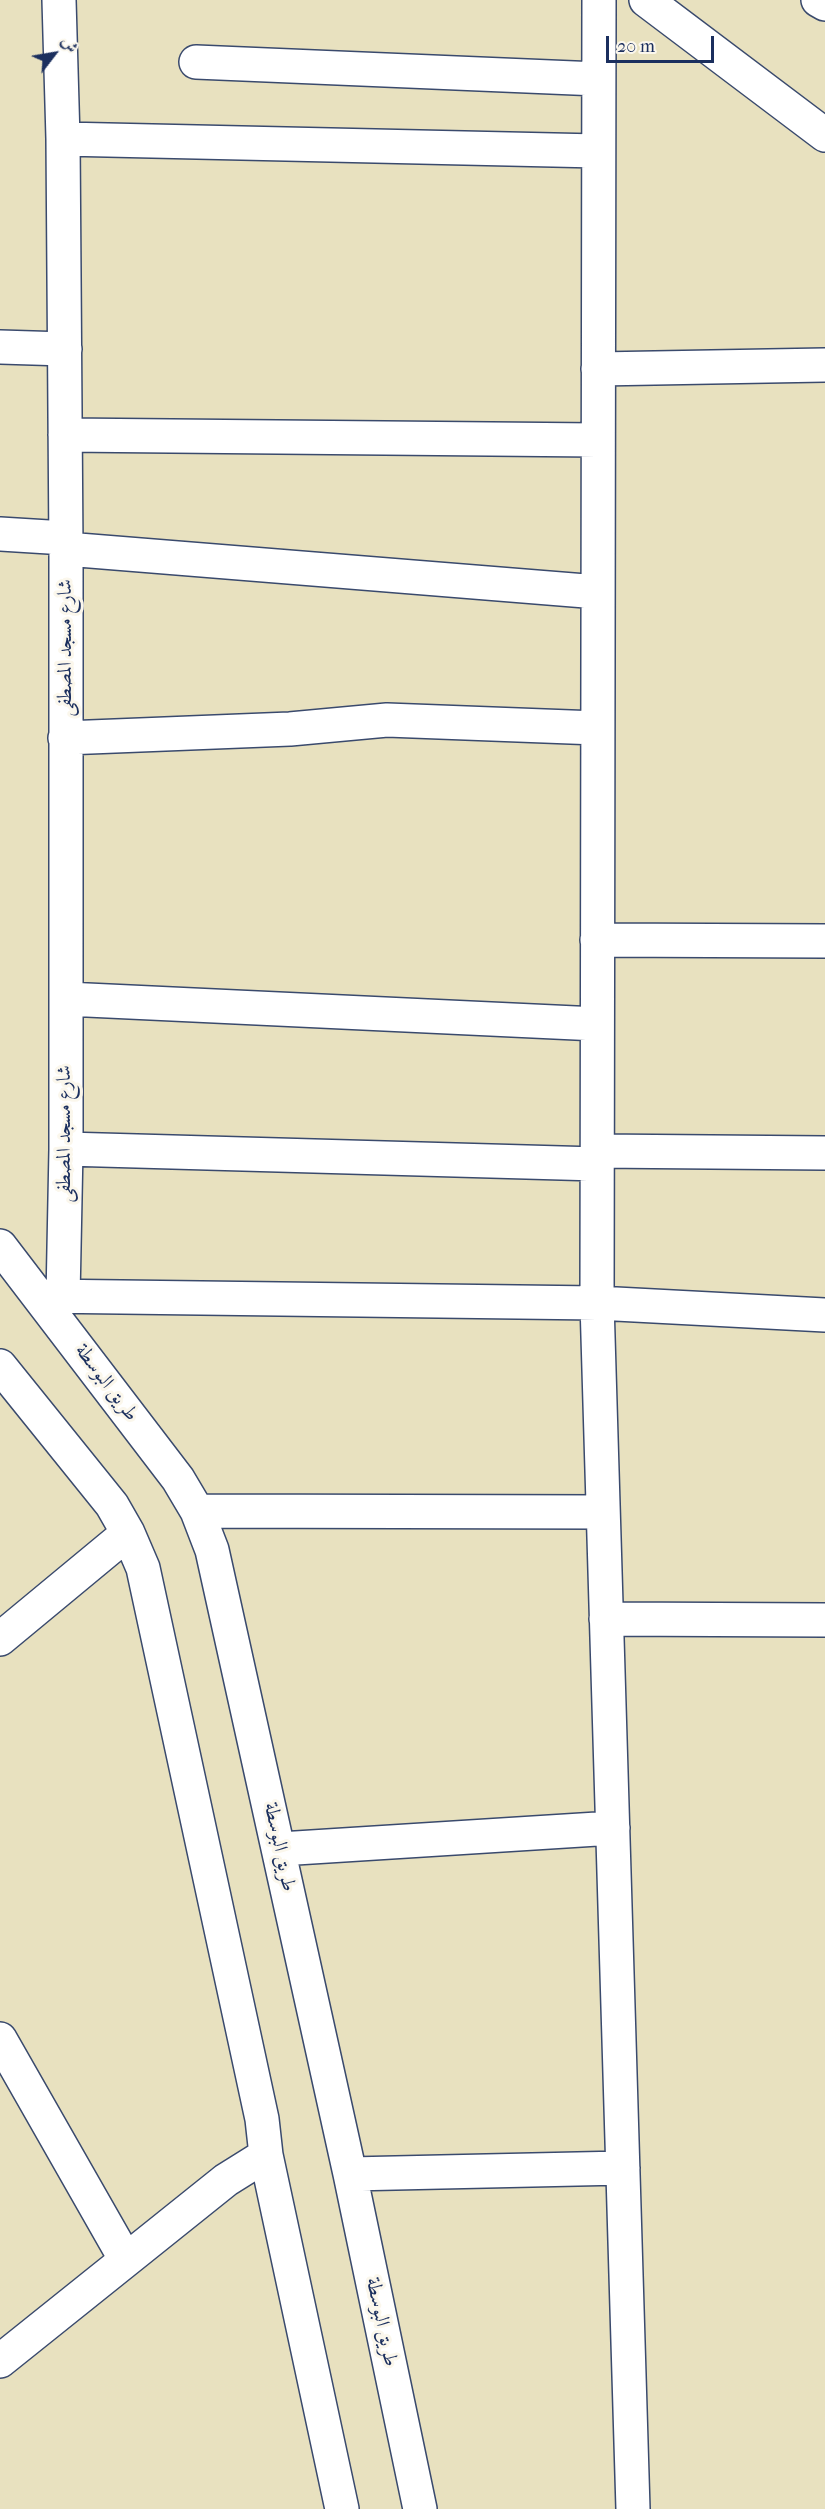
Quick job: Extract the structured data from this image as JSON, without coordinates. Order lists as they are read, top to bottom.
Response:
{
  "streets": {
    "street": ["شارع مسجد المصطفى", "طريق البوسطة"]
  },
  "crossings": [
    ["شارع مسجد المصطفى", "طريق البوسطة"]
  ],
  "scale_bar": "20 m",
  "north": "top right"
}
